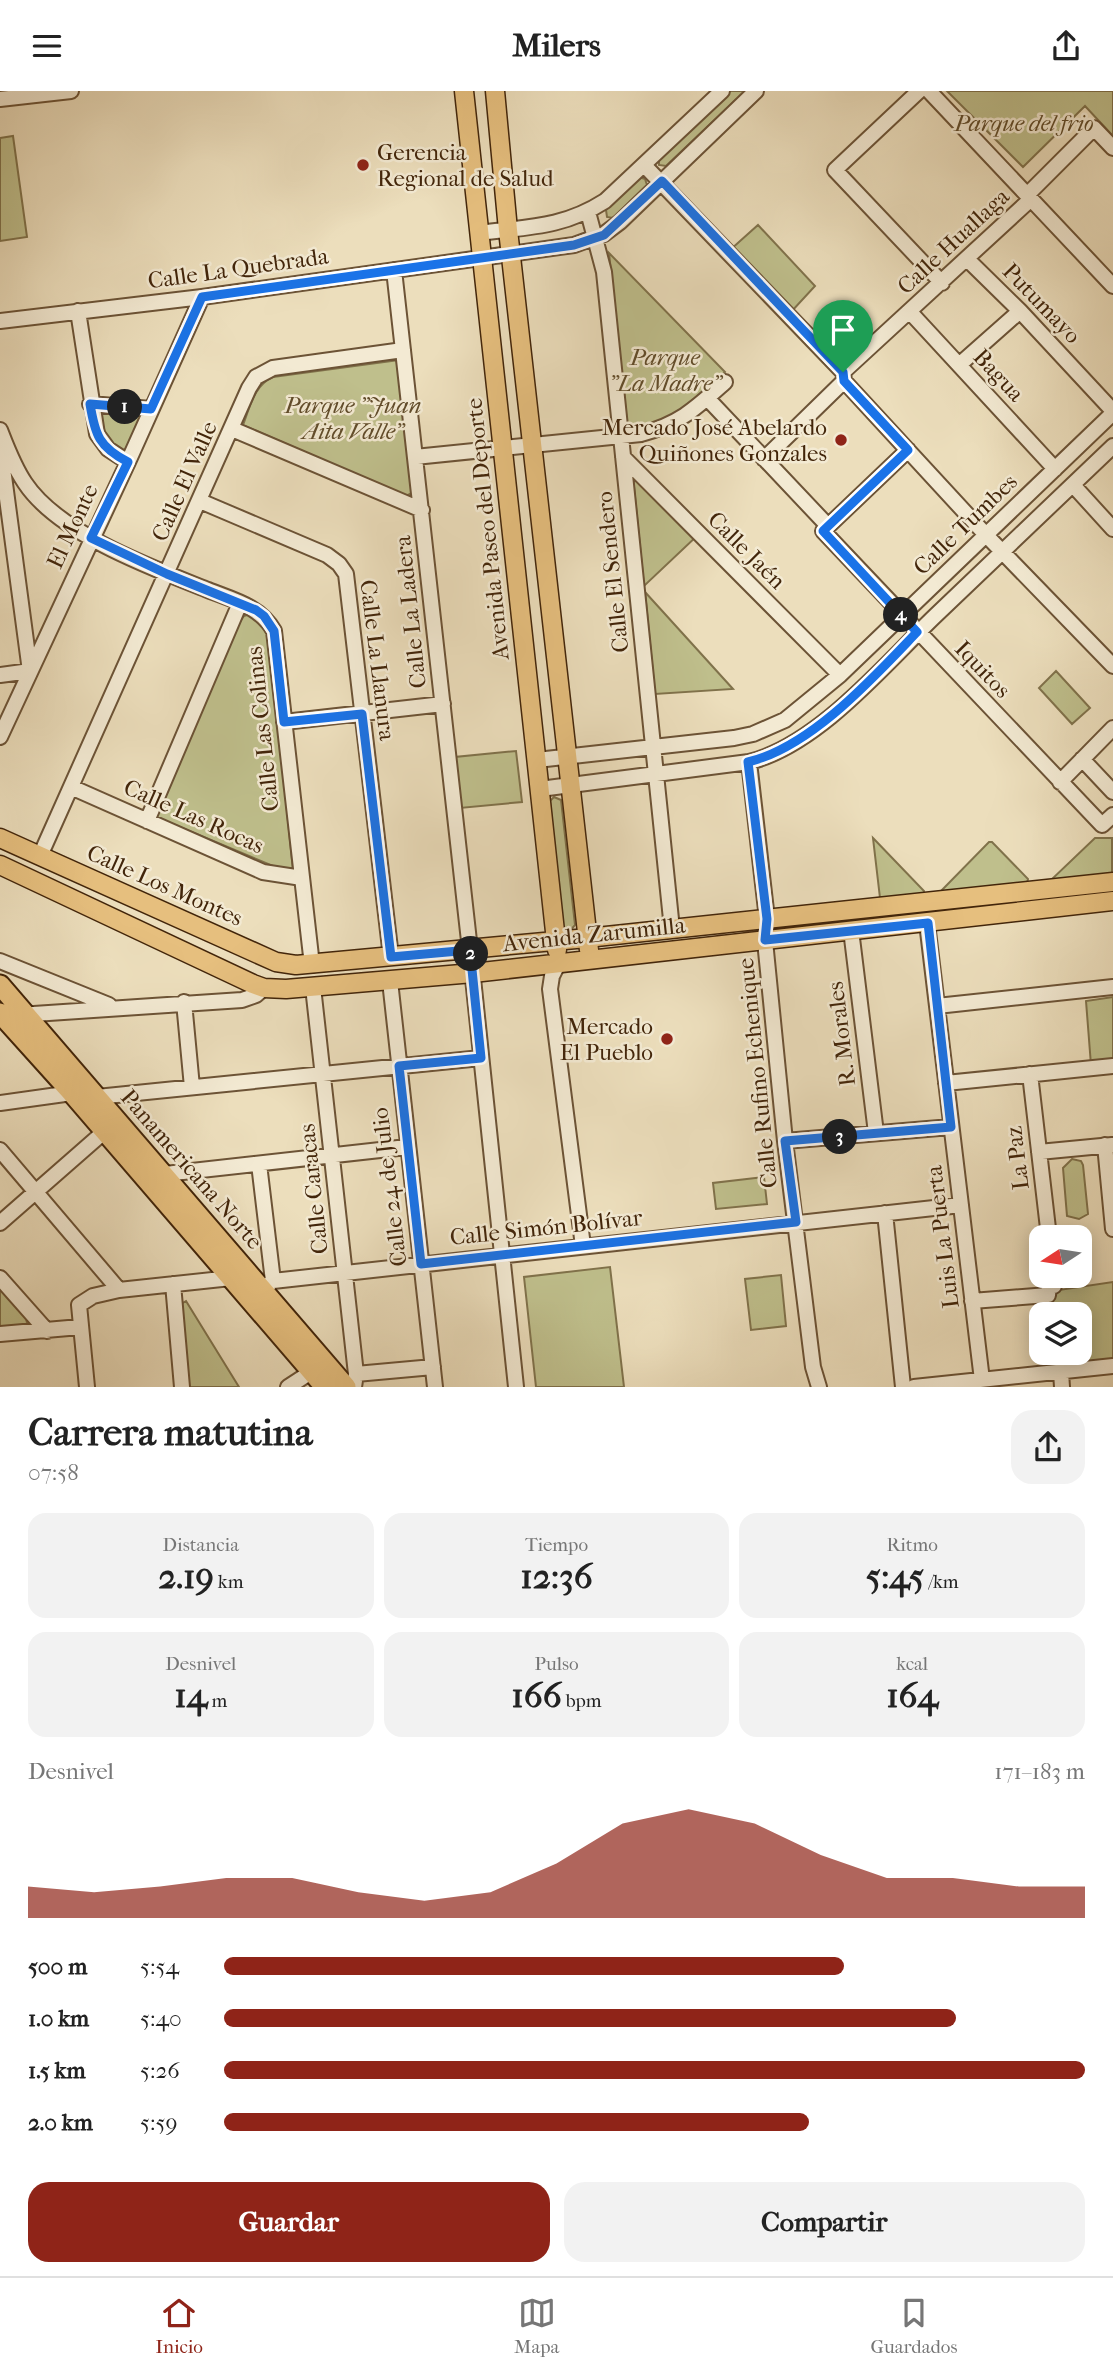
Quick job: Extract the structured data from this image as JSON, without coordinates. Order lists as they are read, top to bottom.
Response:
{
  "streets": {
    "highway": ["Panamericana Norte"],
    "main road": ["Avenida Paseo del Deporte", "Calle Los Montes", "Avenida Zarumilla"],
    "street": [
      "Calle Huallaga",
      "Calle La Quebrada",
      "Putumayo",
      "Bagua",
      "Calle El Valle",
      "Calle Tumbes",
      "El Monte",
      "Calle Jaén",
      "Calle El Sendero",
      "Calle La Ladera",
      "Calle La Llanura",
      "Iquitos",
      "Calle Las Colinas",
      "Calle Las Rocas",
      "R. Morales",
      "Calle Rufino Echenique",
      "La Paz",
      "Calle 24 de Julio",
      "Calle Caracas",
      "Calle Simón Bolívar",
      "Luis La Puerta"
    ]
  },
  "crossings": [
    ["Calle Huallaga", "Putumayo"],
    ["Calle Huallaga", "Bagua"],
    ["Calle Huallaga", "Iquitos"],
    ["Calle La Quebrada", "El Monte"],
    ["Calle La Quebrada", "Avenida Paseo del Deporte"],
    ["Calle La Quebrada", "Calle El Sendero"],
    ["Calle La Quebrada", "Calle La Ladera"],
    ["Putumayo", "Calle Tumbes"],
    ["Bagua", "Calle Tumbes"],
    ["Calle El Valle", "Calle La Ladera"],
    ["Calle El Valle", "Calle La Llanura"],
    ["Calle El Valle", "Calle Las Colinas"],
    ["Calle El Valle", "Calle Las Rocas"],
    ["Calle El Valle", "Calle Los Montes"],
    ["Calle Tumbes", "Avenida Paseo del Deporte"],
    ["Calle Tumbes", "Calle Jaén"],
    ["Calle Tumbes", "Calle El Sendero"],
    ["Calle Tumbes", "Iquitos"],
    ["Calle Tumbes", "Calle Rufino Echenique"],
    ["El Monte", "Calle Las Colinas"],
    ["Avenida Paseo del Deporte", "Avenida Zarumilla"],
    ["Calle Jaén", "Calle El Sendero"],
    ["Calle El Sendero", "Avenida Zarumilla"],
    ["Calle La Ladera", "Avenida Zarumilla"],
    ["Calle La Ladera", "Calle Simón Bolívar"],
    ["Calle La Llanura", "Avenida Zarumilla"],
    ["Calle Las Colinas", "Calle Las Rocas"],
    ["Calle Las Colinas", "Calle Los Montes"],
    ["Calle Las Colinas", "Avenida Zarumilla"],
    ["Calle Los Montes", "Avenida Zarumilla"],
    ["Avenida Zarumilla", "R. Morales"],
    ["Avenida Zarumilla", "Calle Rufino Echenique"],
    ["Avenida Zarumilla", "Panamericana Norte"],
    ["Avenida Zarumilla", "Calle 24 de Julio"],
    ["Avenida Zarumilla", "Calle Caracas"],
    ["Avenida Zarumilla", "Luis La Puerta"],
    ["Calle Rufino Echenique", "Calle Simón Bolívar"],
    ["Panamericana Norte", "Calle Caracas"],
    ["Panamericana Norte", "Calle Simón Bolívar"],
    ["Calle 24 de Julio", "Calle Simón Bolívar"],
    ["Calle Caracas", "Calle Simón Bolívar"],
    ["Calle Simón Bolívar", "Luis La Puerta"]
  ],
  "parks": ["Parque del frio", "Parque \"La Madre\"", "Parque \"Juan Aita Valle\""],
  "places": ["Gerencia Regional de Salud", "Mercado José Abelardo Quiñones Gonzales", "Mercado El Pueblo"],
  "north": "left",
  "page": {
    "header": "Milers",
    "pins": [
      "1",
      "4",
      "2",
      "3"
    ],
    "heading": ["Carrera matutina", "07:58"],
    "stats": [
      ["Distancia", "2.19 km"],
      ["Tiempo", "12:36"],
      ["Ritmo", "5:45 /km"],
      ["Desnivel", "14 m"],
      ["Pulso", "166 bpm"],
      ["kcal", "164"]
    ],
    "chart": ["Desnivel", "171–183 m"],
    "list": [
      {
        "name": "500 m",
        "note": "5:54"
      },
      {
        "name": "1.0 km",
        "note": "5:40"
      },
      {
        "name": "1.5 km",
        "note": "5:26"
      },
      {
        "name": "2.0 km",
        "note": "5:59"
      }
    ],
    "buttons": ["Guardar", "Compartir"],
    "tabs": ["Inicio", "Mapa", "Guardados"]
  }
}
